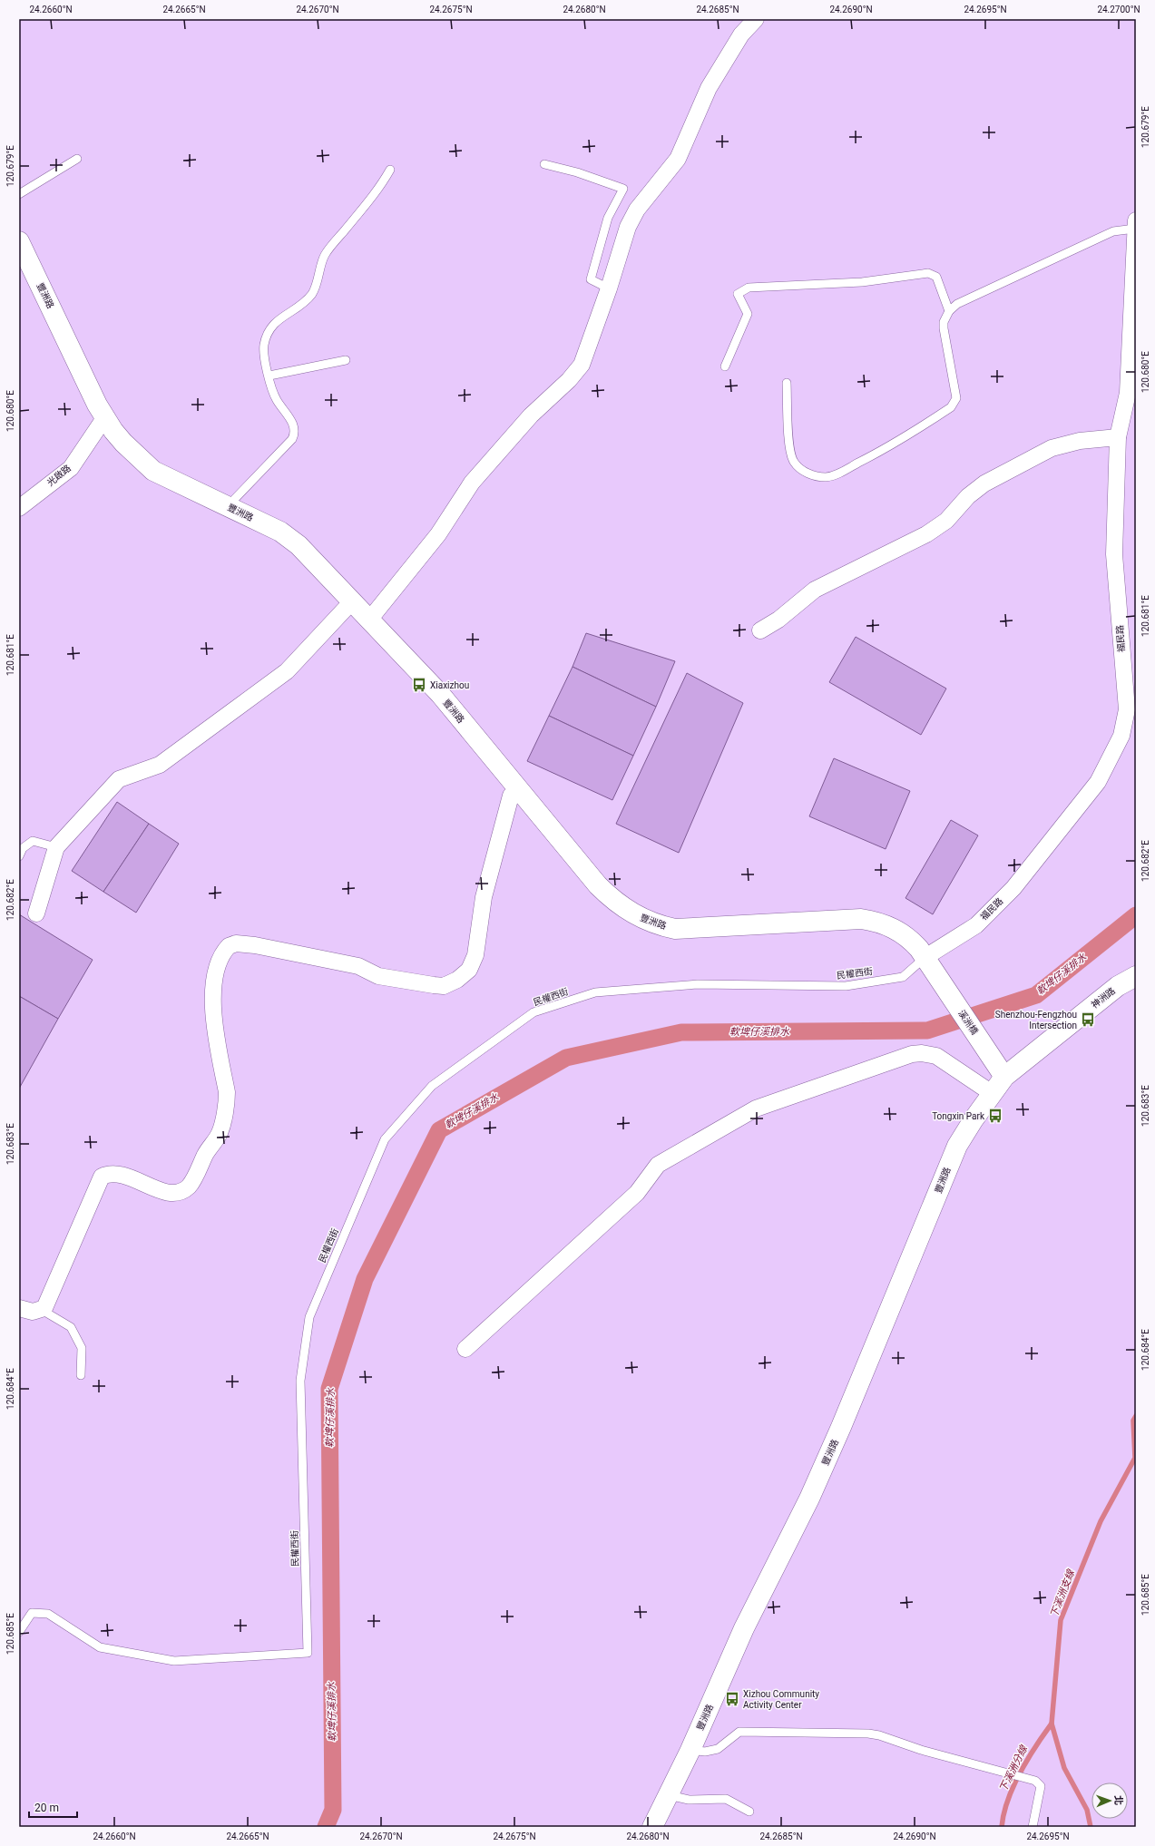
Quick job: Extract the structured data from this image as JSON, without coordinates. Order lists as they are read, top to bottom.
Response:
{
  "streets": {
    "street": [
      "豐洲路",
      "光啟路",
      "福民路",
      "神洲路",
      "溪洲橋"
    ],
    "lane": ["民權西街"]
  },
  "crossings": [
    ["豐洲路", "光啟路"],
    ["豐洲路", "福民路"],
    ["豐洲路", "民權西街"],
    ["豐洲路", "神洲路"],
    ["豐洲路", "溪洲橋"],
    ["福民路", "民權西街"],
    ["福民路", "溪洲橋"],
    ["民權西街", "溪洲橋"],
    ["神洲路", "溪洲橋"]
  ],
  "water": ["軟埤仔溪排水", "下溪洲支線", "下溪洲分線"],
  "places": {
    "bus stop": [
      "Xiaxizhou",
      "Shenzhou-Fengzhou Intersection",
      "Tongxin Park",
      "Xizhou Community Activity Center"
    ]
  },
  "scale_bar": "20 m",
  "north": "right",
  "coordinates": [
    "24.2660°N",
    "24.2665°N",
    "24.2670°N",
    "24.2675°N",
    "24.2680°N",
    "24.2685°N",
    "24.2690°N",
    "24.2695°N",
    "24.2700°N",
    "120.679°E",
    "120.680°E",
    "120.681°E",
    "120.682°E",
    "120.683°E",
    "120.684°E",
    "120.685°E"
  ]
}
